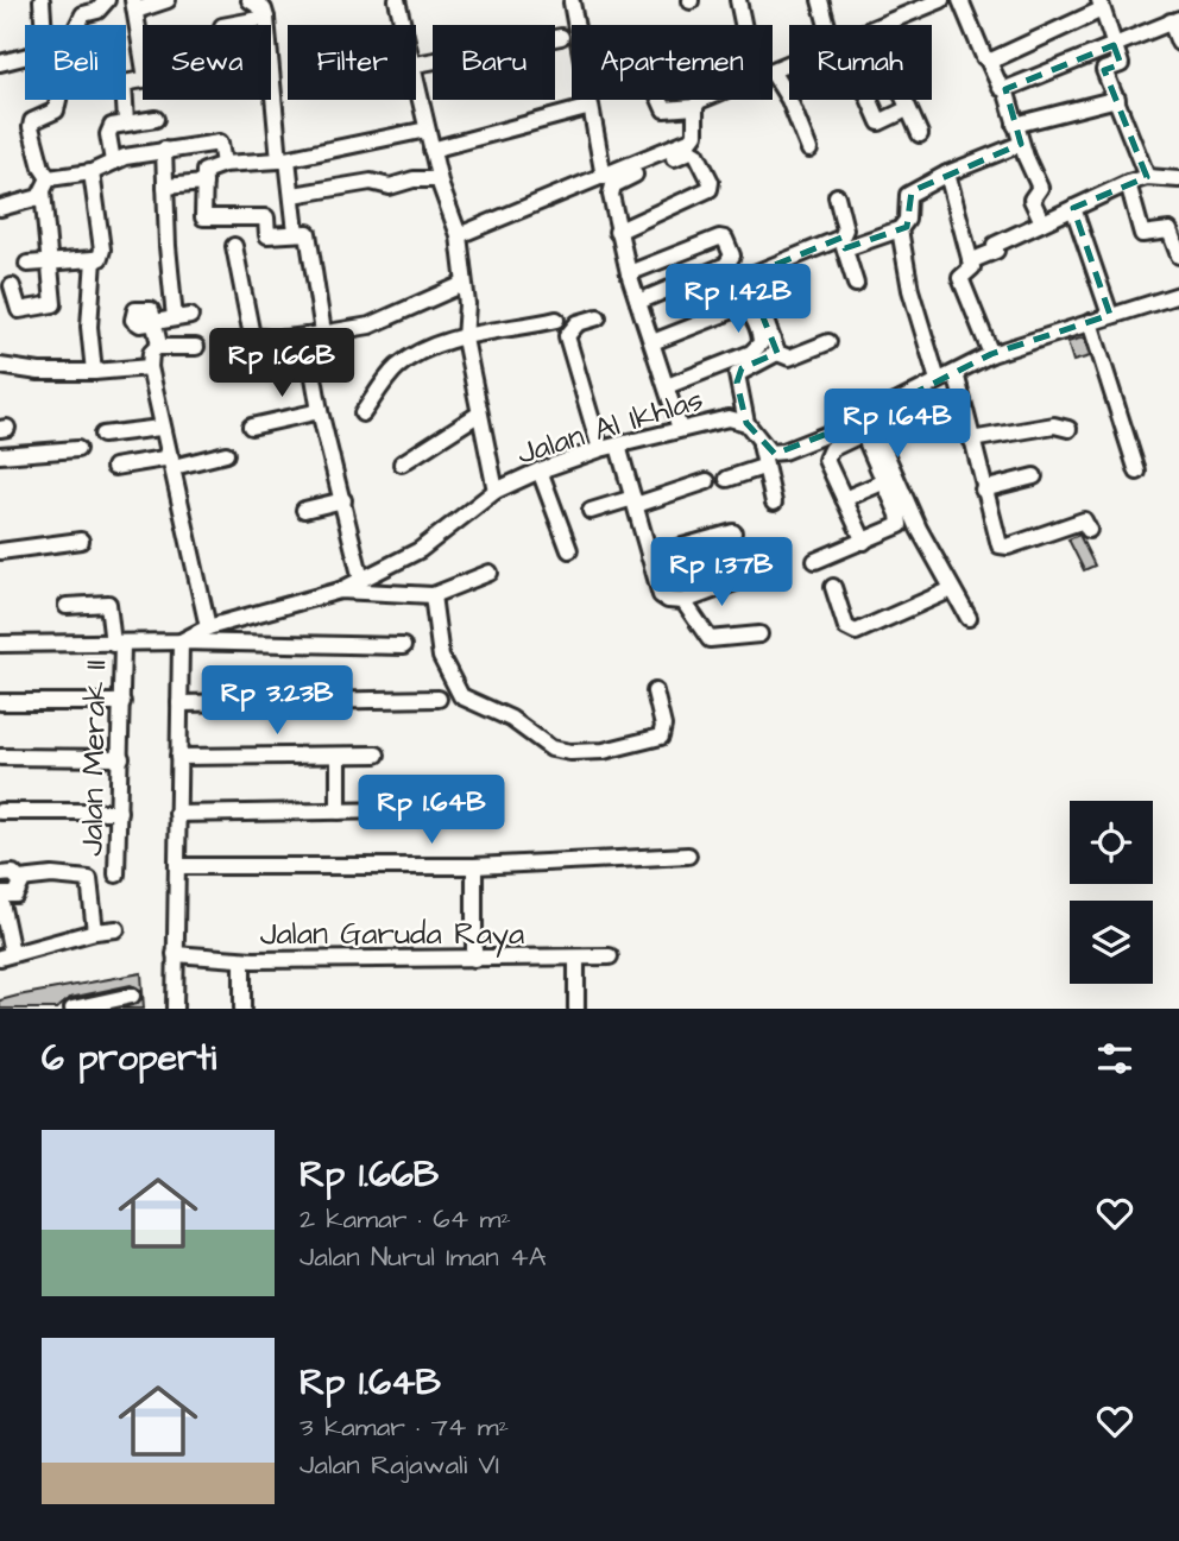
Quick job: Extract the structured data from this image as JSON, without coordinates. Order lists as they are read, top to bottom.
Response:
{
  "streets": {
    "street": ["Jalan Al Ikhlas", "Jalan Merak II", "Jalan Garuda Raya"]
  },
  "page": {
    "chip": [
      "Beli",
      "Sewa",
      "Filter",
      "Baru",
      "Apartemen",
      "Rumah"
    ],
    "price": [
      "Rp 1.42B",
      "Rp 1.66B",
      "Rp 1.64B",
      "Rp 1.37B",
      "Rp 3.23B",
      "Rp 1.64B"
    ],
    "heading": "6 properti",
    "list": [
      {
        "name": "Rp 1.66B",
        "note": "2 kamar · 64 m² · Jalan Nurul Iman 4A"
      },
      {
        "name": "Rp 1.64B",
        "note": "3 kamar · 74 m² · Jalan Rajawali VI"
      }
    ]
  }
}
